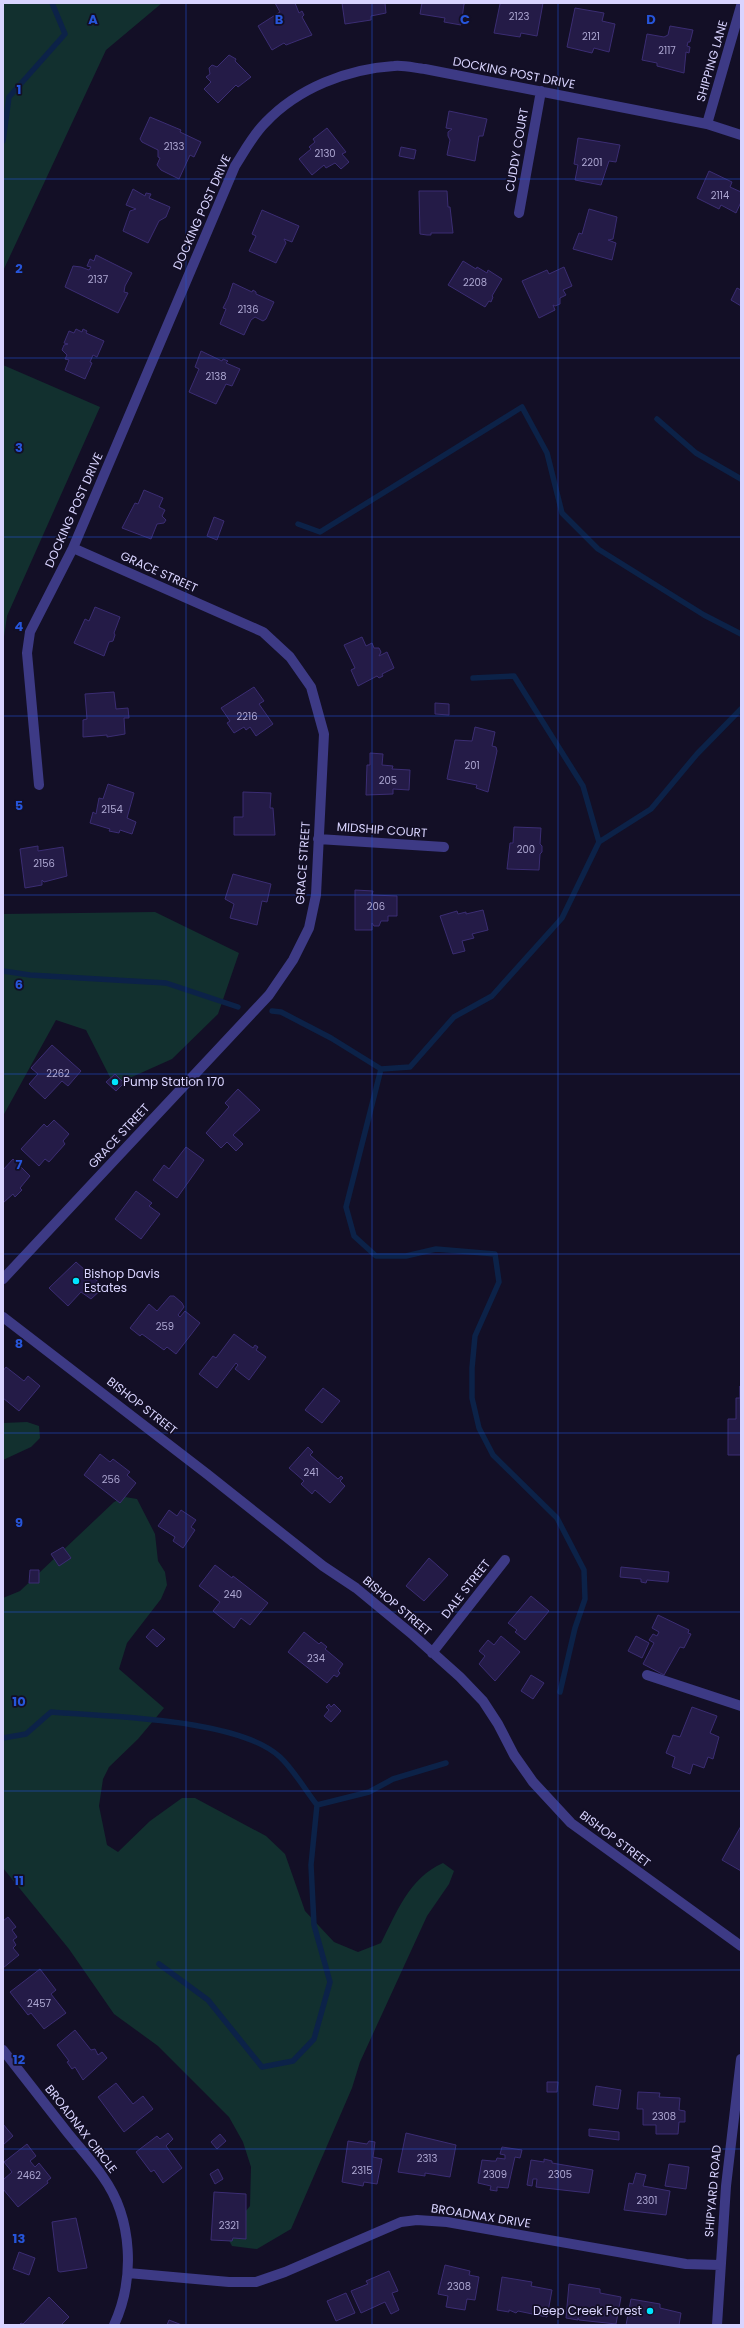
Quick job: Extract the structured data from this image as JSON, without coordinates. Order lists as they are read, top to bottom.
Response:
{
  "streets": {
    "street": [
      "SHIPPING LANE",
      "DOCKING POST DRIVE",
      "CUDDY COURT",
      "GRACE STREET",
      "MIDSHIP COURT",
      "BISHOP STREET",
      "DALE STREET",
      "BROADNAX CIRCLE",
      "SHIPYARD ROAD",
      "BROADNAX DRIVE"
    ]
  },
  "crossings": [
    ["SHIPPING LANE", "DOCKING POST DRIVE"],
    ["DOCKING POST DRIVE", "CUDDY COURT"],
    ["DOCKING POST DRIVE", "GRACE STREET"],
    ["GRACE STREET", "MIDSHIP COURT"],
    ["BISHOP STREET", "DALE STREET"],
    ["BROADNAX CIRCLE", "BROADNAX DRIVE"],
    ["SHIPYARD ROAD", "BROADNAX DRIVE"]
  ],
  "places": ["Pump Station 170", "Bishop Davis Estates", "Deep Creek Forest"],
  "house_numbers": [
    "2123",
    "2121",
    "2117",
    "2133",
    "2130",
    "2201",
    "2114",
    "2137",
    "2208",
    "2136",
    "2138",
    "2216",
    "201",
    "205",
    "2154",
    "200",
    "2156",
    "206",
    "2262",
    "259",
    "241",
    "256",
    "240",
    "234",
    "2457",
    "2308",
    "2313",
    "2315",
    "2309",
    "2305",
    "2462",
    "2301",
    "2321",
    "2308"
  ],
  "grid": {
    "columns": [
      "A",
      "B",
      "C",
      "D"
    ],
    "rows": [
      "1",
      "2",
      "3",
      "4",
      "5",
      "6",
      "7",
      "8",
      "9",
      "10",
      "11",
      "12",
      "13"
    ]
  }
}
